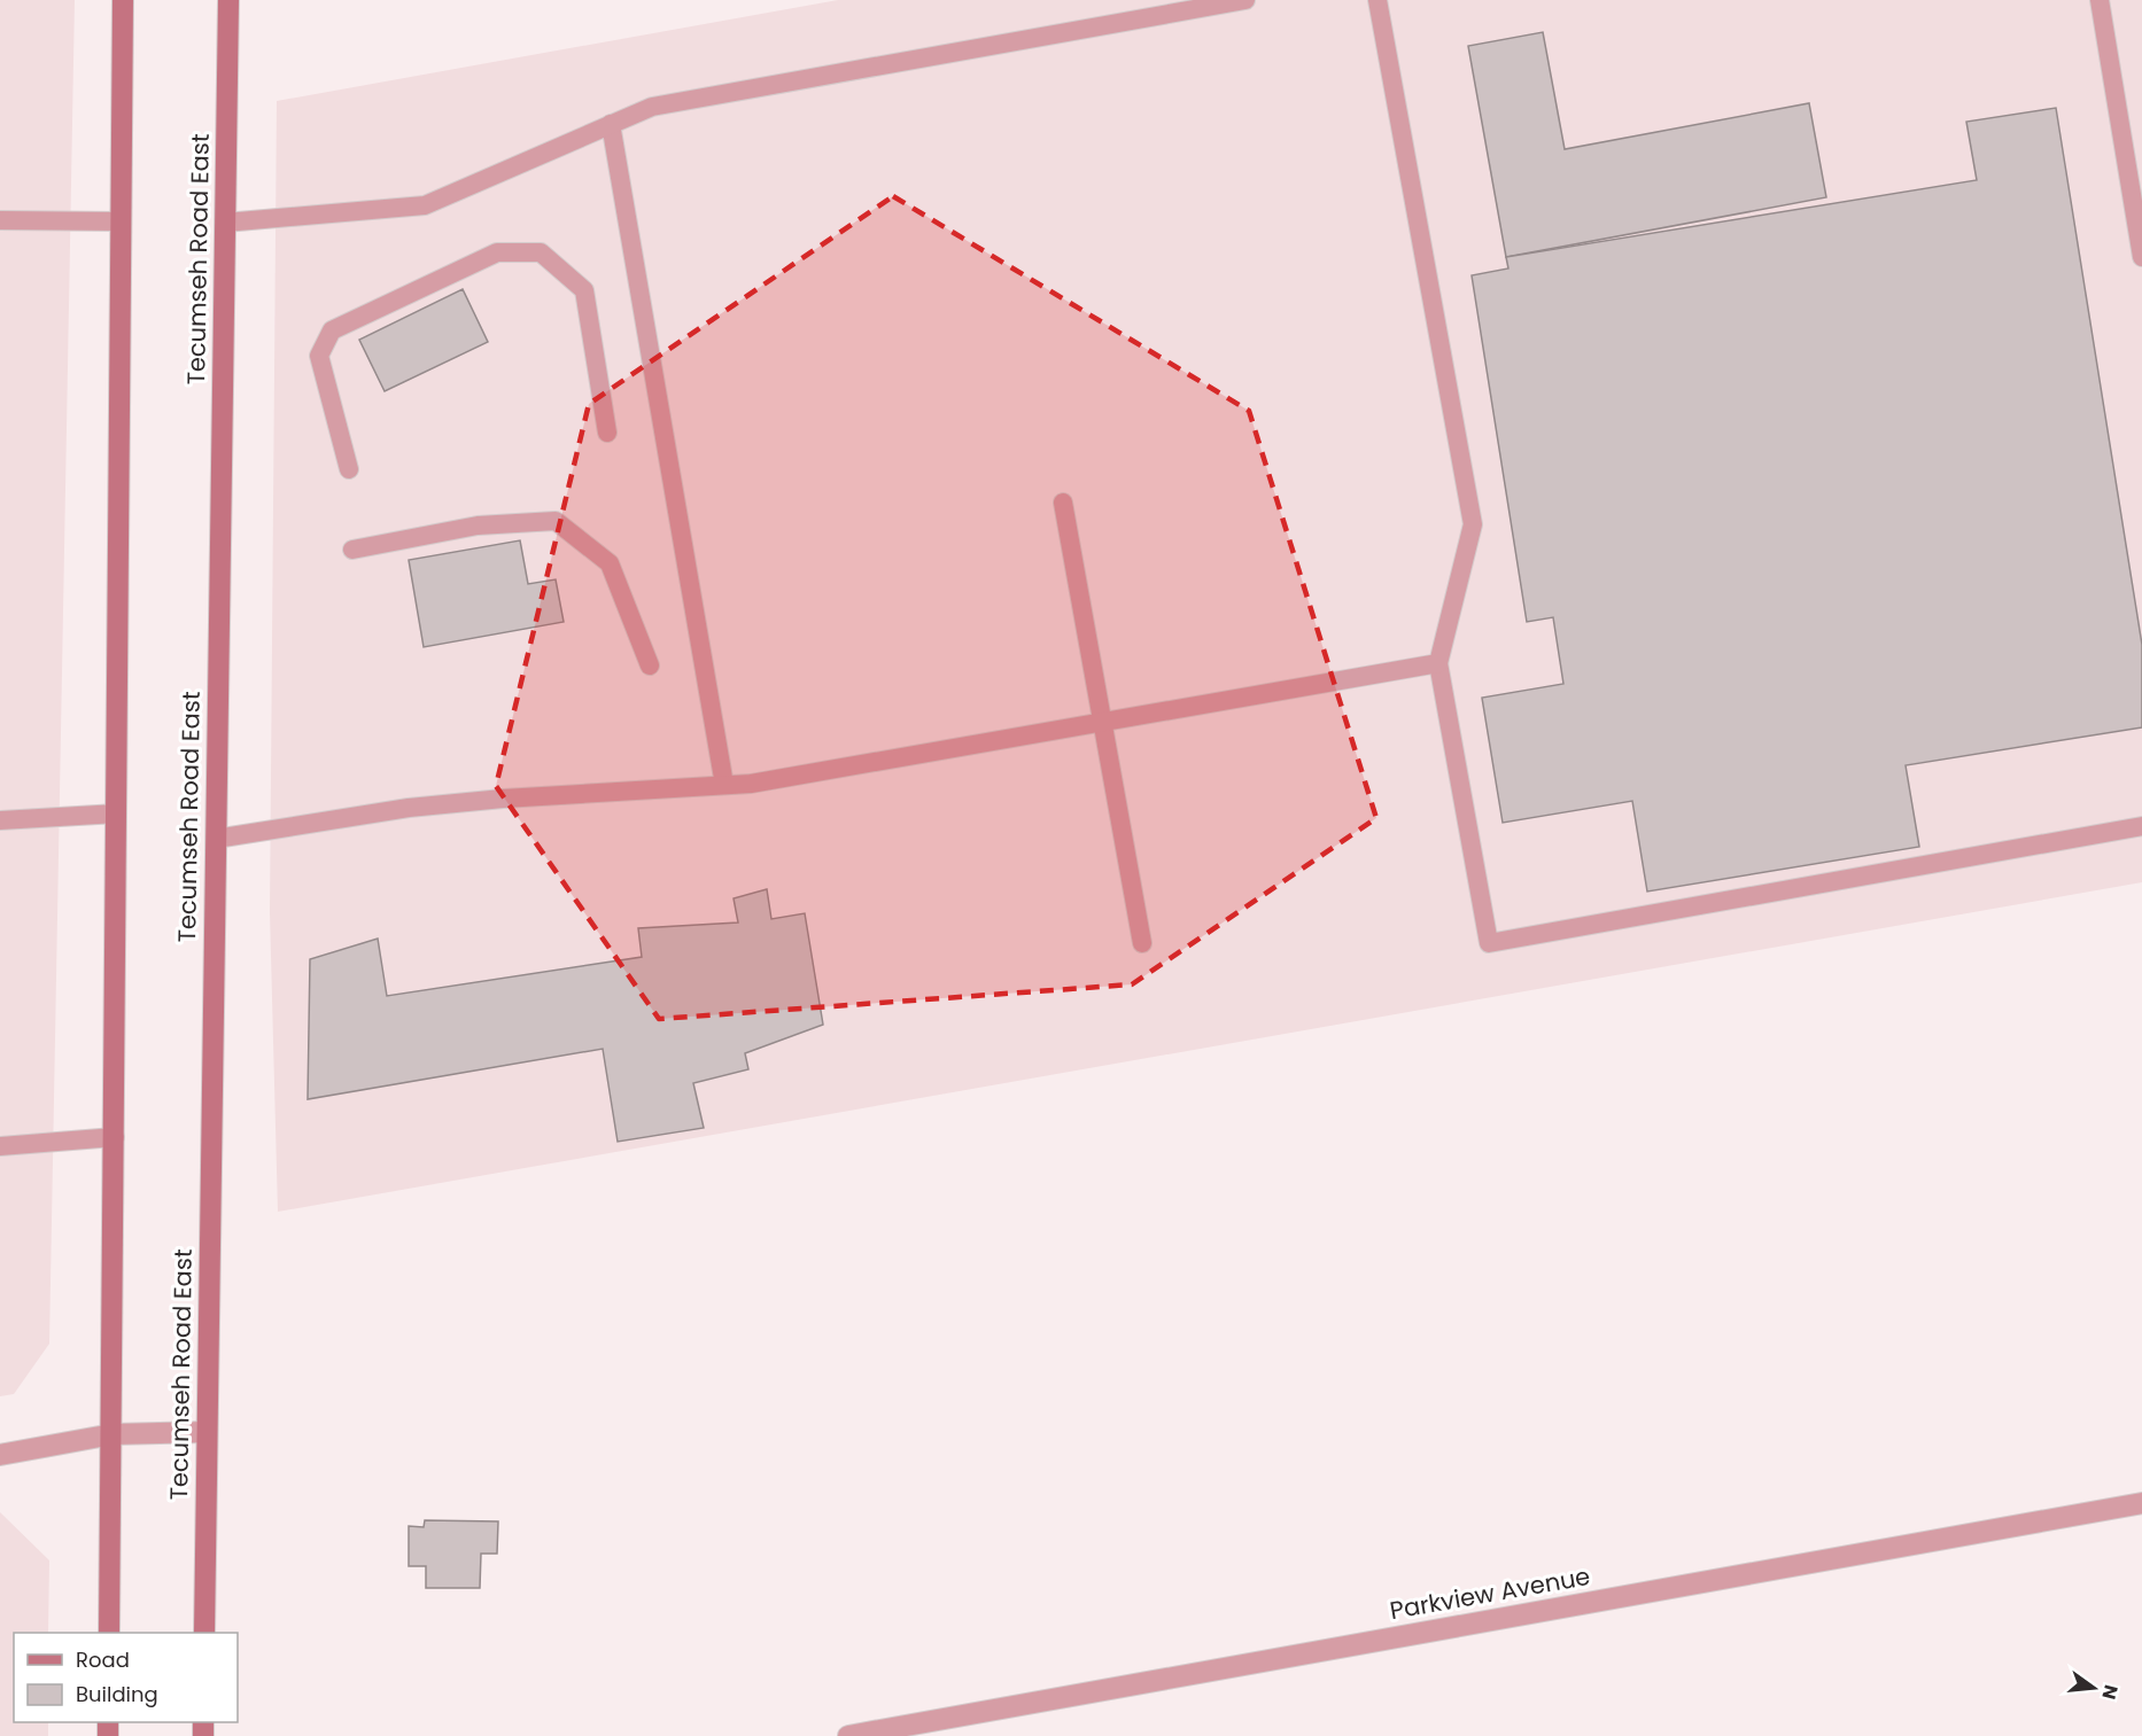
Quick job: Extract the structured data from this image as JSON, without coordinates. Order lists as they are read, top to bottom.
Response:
{
  "streets": {
    "main road": ["Tecumseh Road East"],
    "street": ["Parkview Avenue"]
  },
  "legend": ["Road", "Building"],
  "north": "right"
}
